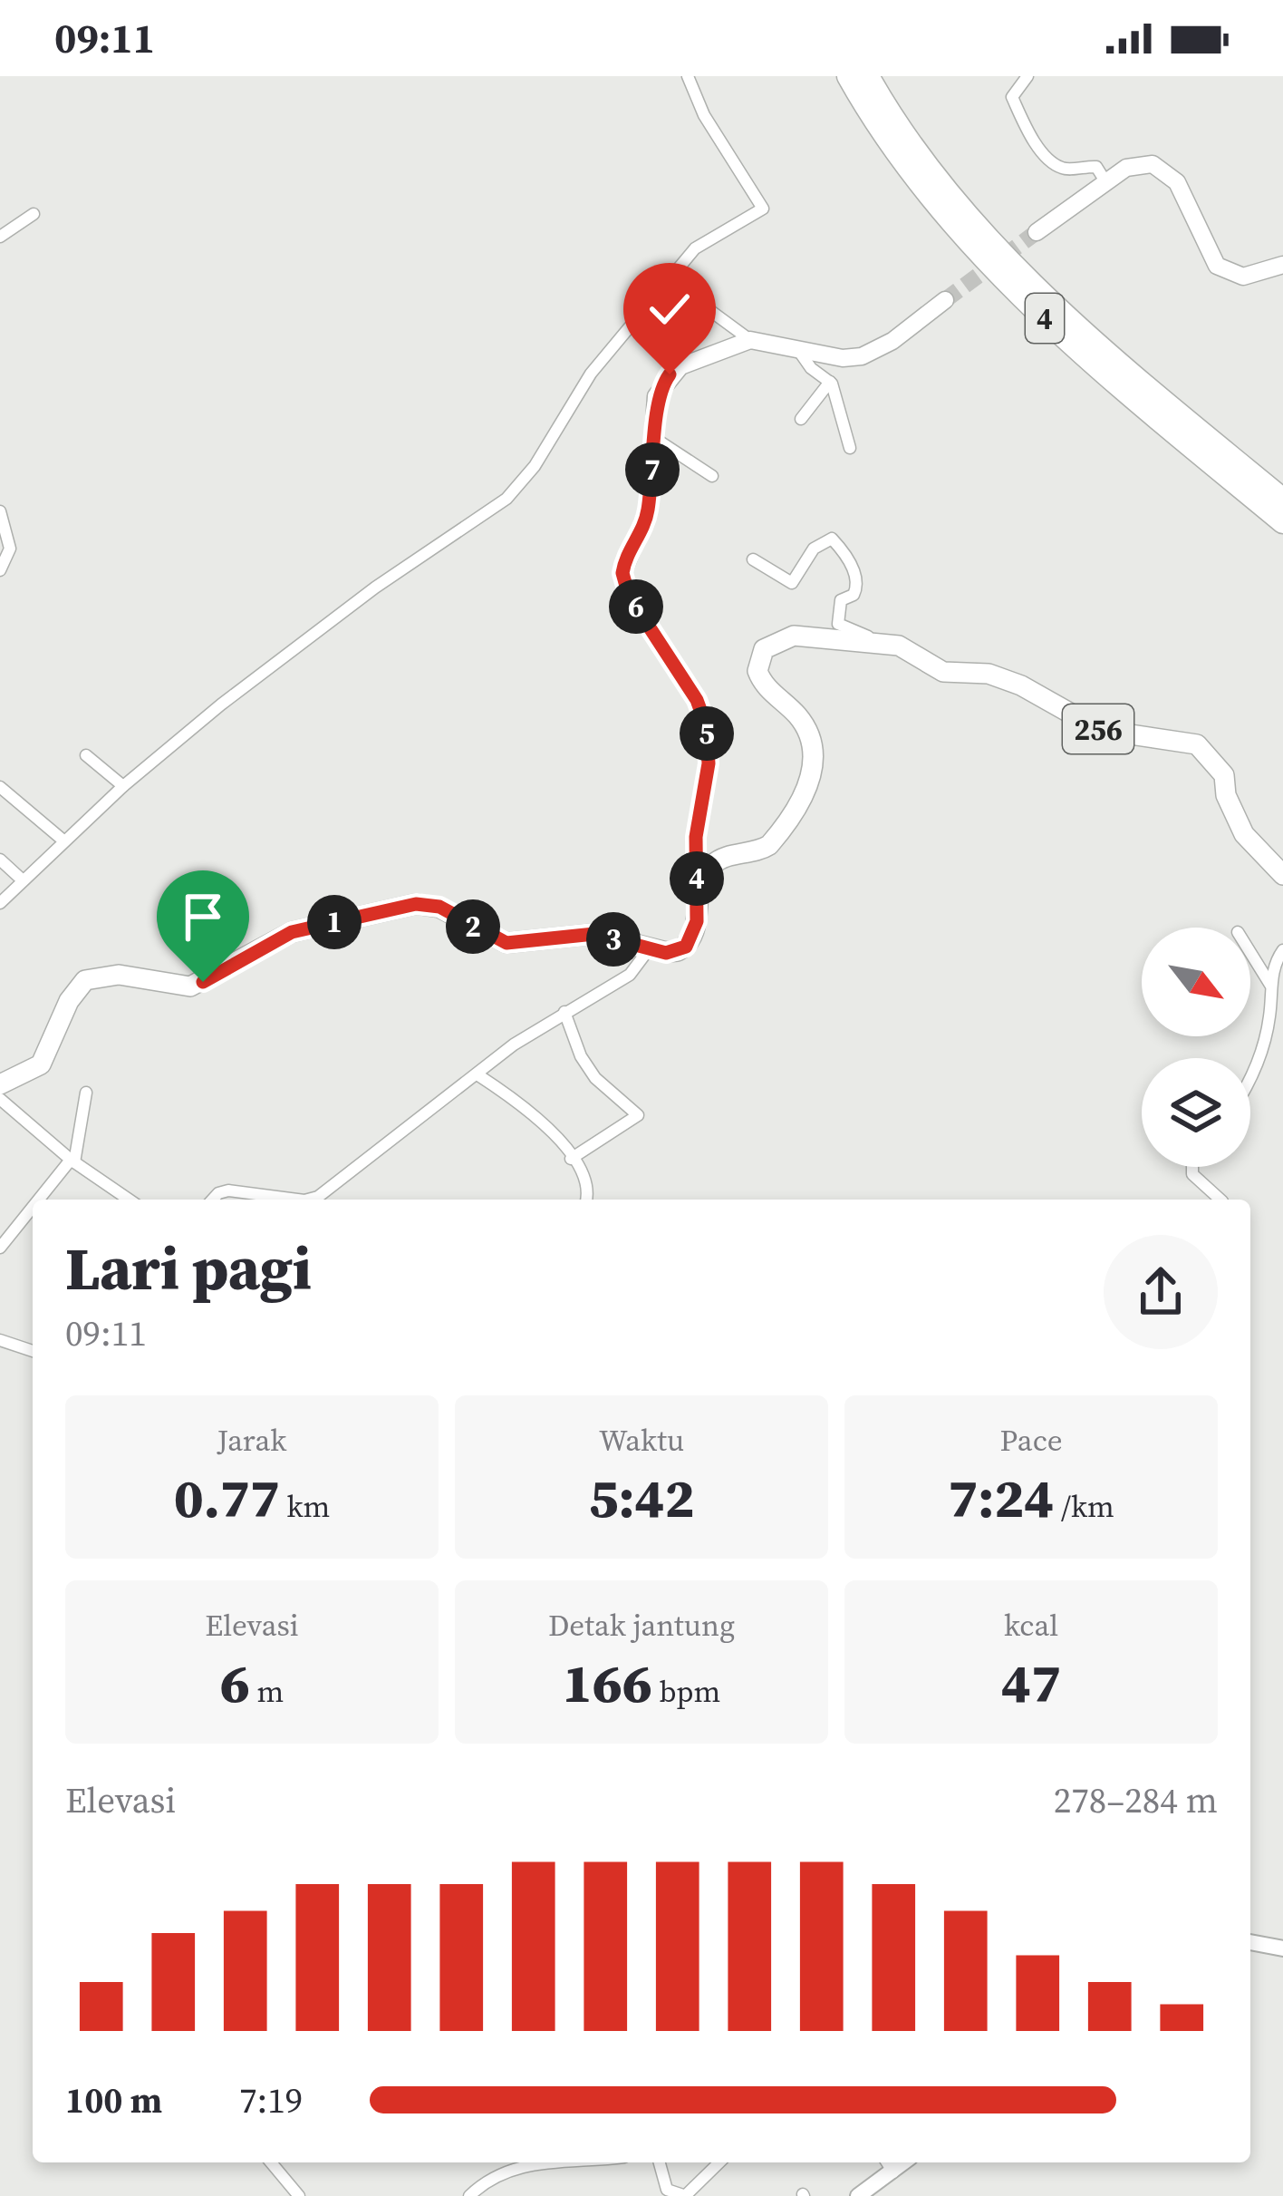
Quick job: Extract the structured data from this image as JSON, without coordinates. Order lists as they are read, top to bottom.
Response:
{
  "streets": {
    "highway": ["4"],
    "main road": ["256"]
  },
  "north": "bottom right",
  "page": {
    "status": "09:11",
    "pins": [
      "7",
      "6",
      "5",
      "4",
      "1",
      "2",
      "3"
    ],
    "heading": ["Lari pagi", "09:11"],
    "stats": [
      ["Jarak", "0.77 km"],
      ["Waktu", "5:42"],
      ["Pace", "7:24 /km"],
      ["Elevasi", "6 m"],
      ["Detak jantung", "166 bpm"],
      ["kcal", "47"]
    ],
    "chart": ["Elevasi", "278–284 m"],
    "list": [
      {
        "name": "100 m",
        "note": "7:19"
      }
    ]
  }
}
